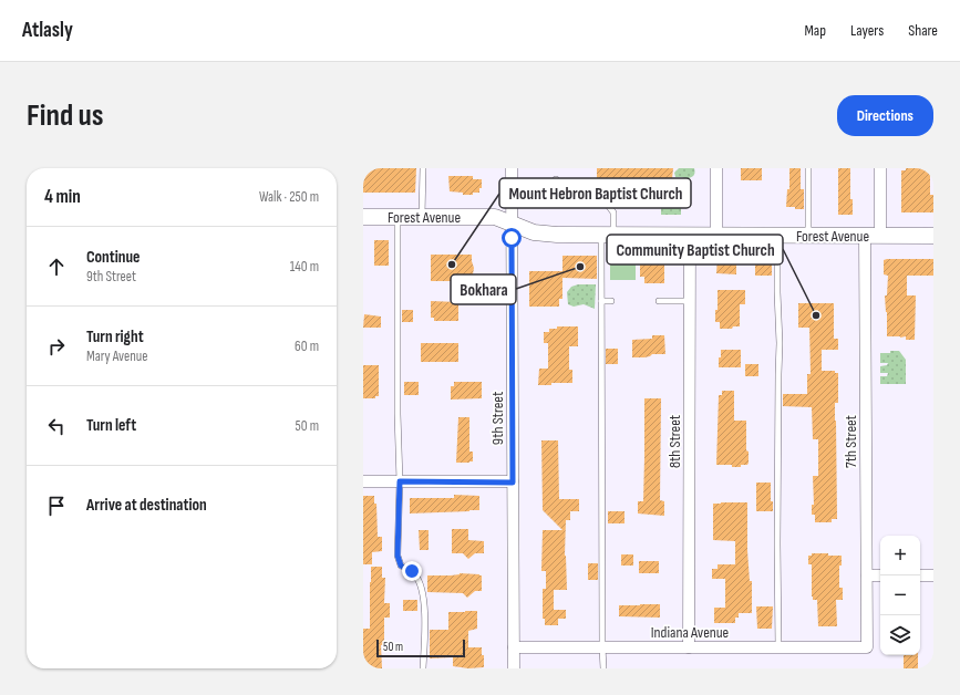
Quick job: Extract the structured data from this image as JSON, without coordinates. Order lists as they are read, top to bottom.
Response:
{
  "streets": {
    "street": [
      "Forest Avenue",
      "9th Street",
      "8th Street",
      "7th Street",
      "Indiana Avenue"
    ]
  },
  "crossings": [
    ["Forest Avenue", "9th Street"],
    ["Forest Avenue", "8th Street"],
    ["Forest Avenue", "7th Street"],
    ["9th Street", "Indiana Avenue"],
    ["8th Street", "Indiana Avenue"],
    ["7th Street", "Indiana Avenue"]
  ],
  "places": ["Mount Hebron Baptist Church", "Bokhara", "Community Baptist Church"],
  "scale_bar": "50 m",
  "page": {
    "header": "Atlasly",
    "nav": ["Map", "Layers", "Share"],
    "buttons": "Directions",
    "title": "Find us",
    "heading": ["4 min", "Walk · 250 m"],
    "list": [
      ["Continue", "9th Street", "140 m"],
      ["Turn right", "Mary Avenue", "60 m"],
      ["Turn left", "50 m"],
      "Arrive at destination"
    ],
    "map_buttons": ["+", "−"],
    "scale": "50 m"
  }
}
